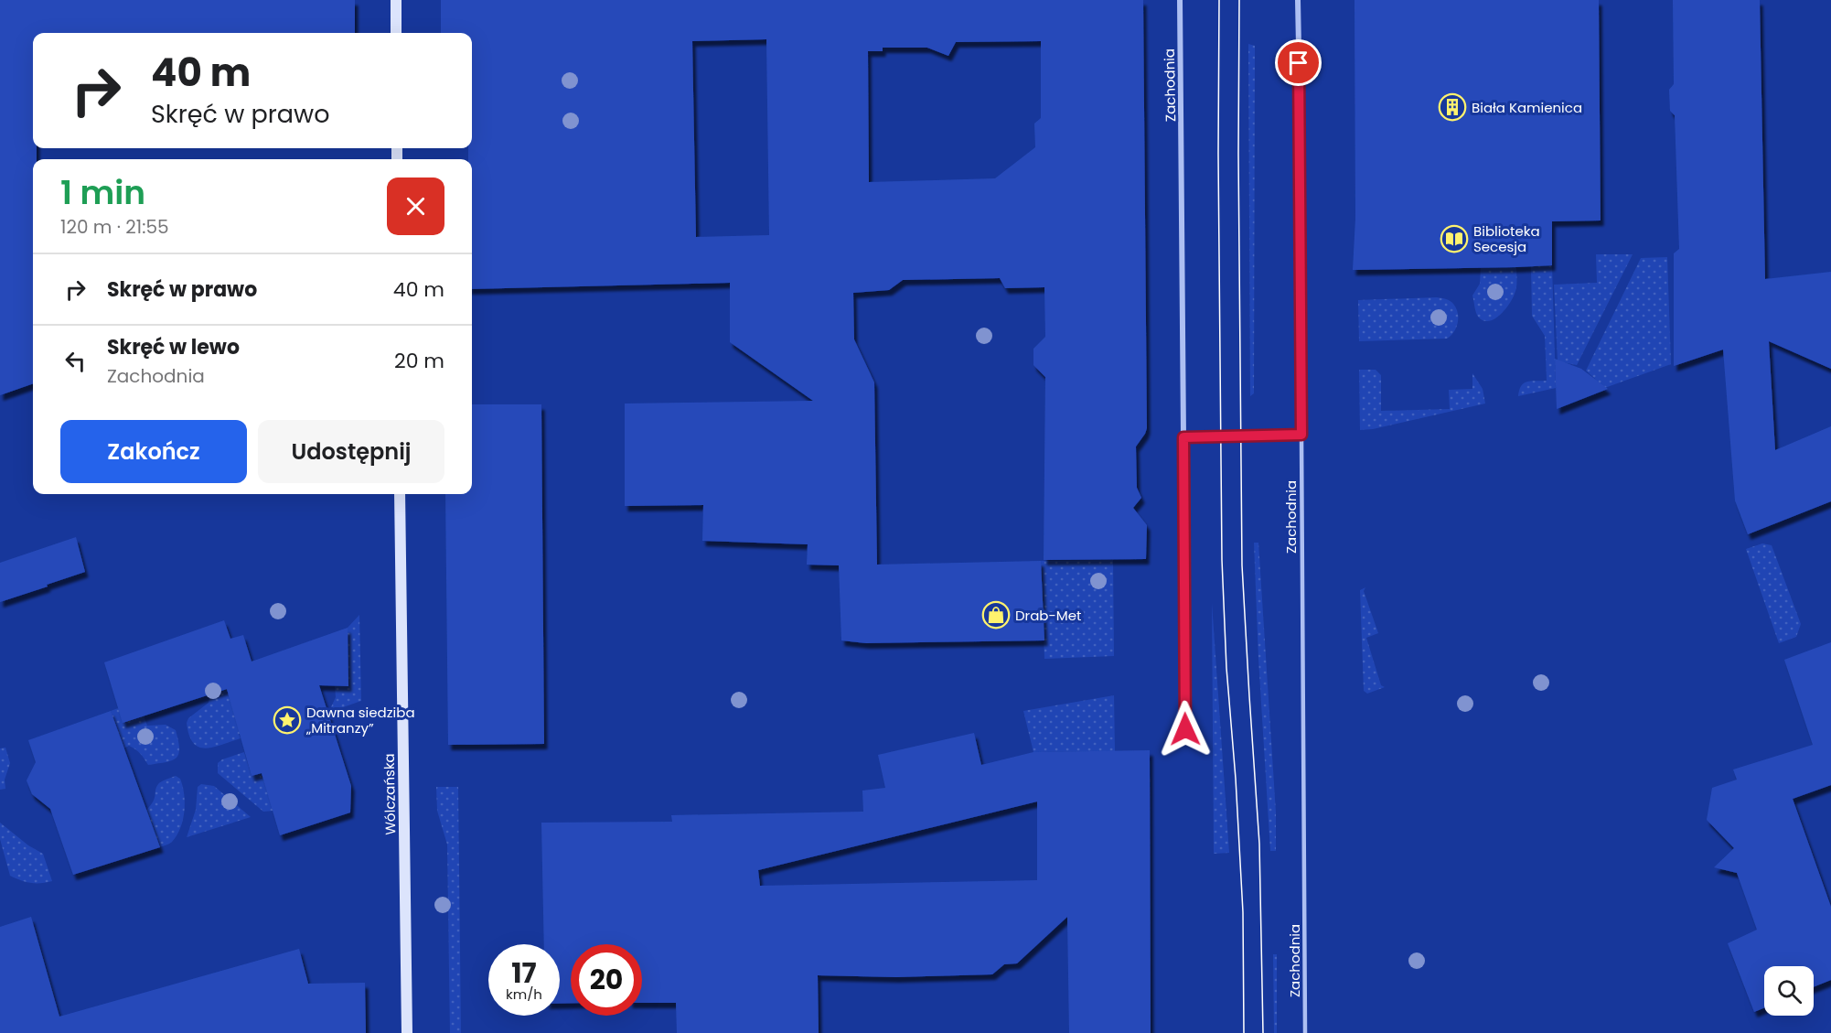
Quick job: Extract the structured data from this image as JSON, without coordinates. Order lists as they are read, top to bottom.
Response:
{
  "streets": {
    "main road": ["Wólczańska"],
    "street": ["Zachodnia"]
  },
  "places": {
    "building": ["Biała Kamienica"],
    "library": ["Biblioteka Secesja"],
    "shop": ["Drab-Met"],
    "place": ["Dawna siedziba „Mitranzy”"]
  },
  "page": {
    "turn": ["40 m", "Skręć w prawo"],
    "heading": ["1 min", "120 m · 21:55"],
    "list": [
      {
        "name": "Skręć w prawo",
        "value": "40 m"
      },
      {
        "name": "Skręć w lewo",
        "note": "Zachodnia",
        "value": "20 m"
      }
    ],
    "buttons": ["Zakończ", "Udostępnij"],
    "speed": "17 km/h",
    "limit": "20"
  }
}
